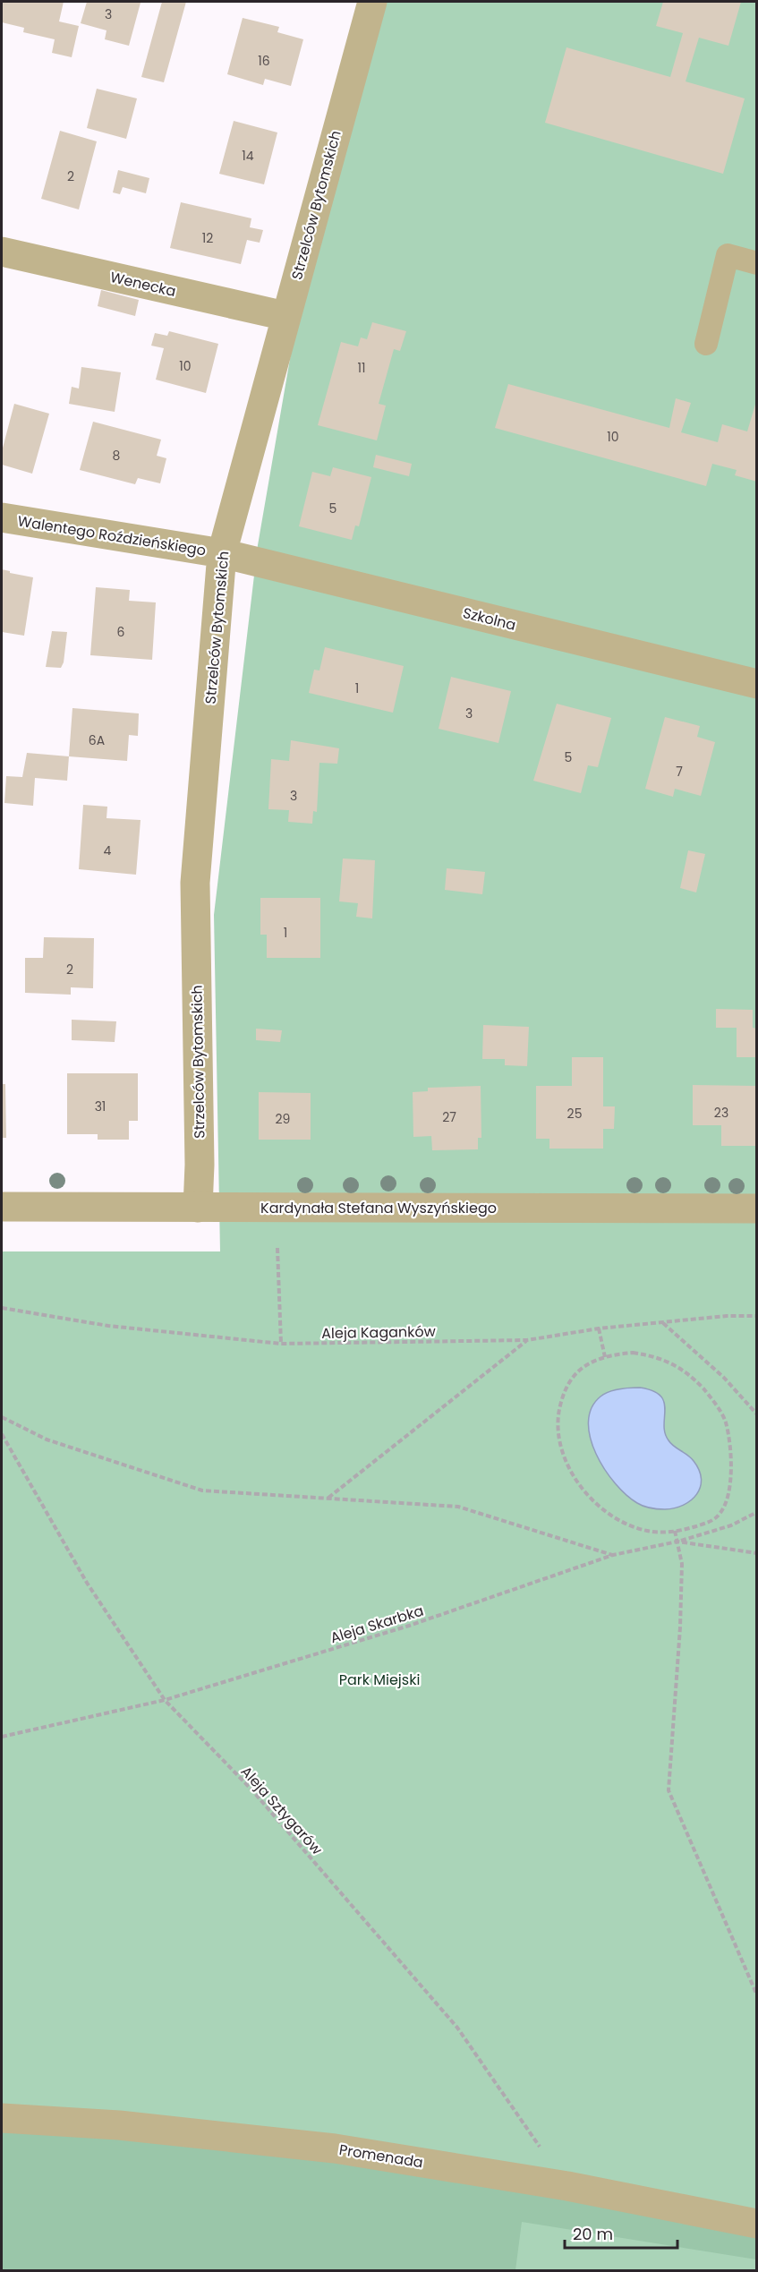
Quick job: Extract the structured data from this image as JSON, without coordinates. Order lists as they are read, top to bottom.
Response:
{
  "streets": {
    "street": [
      "Strzelców Bytomskich",
      "Wenecka",
      "Walentego Roździeńskiego",
      "Szkolna",
      "Kardynała Stefana Wyszyńskiego",
      "Promenada"
    ],
    "path": ["Aleja Kaganków", "Aleja Skarbka", "Aleja Sztygarów"]
  },
  "crossings": [
    ["Strzelców Bytomskich", "Wenecka"],
    ["Strzelców Bytomskich", "Walentego Roździeńskiego"],
    ["Strzelców Bytomskich", "Szkolna"],
    ["Strzelców Bytomskich", "Kardynała Stefana Wyszyńskiego"],
    ["Walentego Roździeńskiego", "Szkolna"],
    ["Aleja Skarbka", "Aleja Sztygarów"],
    ["Aleja Sztygarów", "Promenada"]
  ],
  "parks": ["Park Miejski"],
  "house_numbers": [
    "3",
    "16",
    "14",
    "2",
    "12",
    "10",
    "11",
    "10",
    "8",
    "5",
    "6",
    "1",
    "3",
    "6A",
    "5",
    "7",
    "3",
    "4",
    "1",
    "2",
    "31",
    "23",
    "25",
    "27",
    "29"
  ],
  "scale_bar": "20 m"
}
